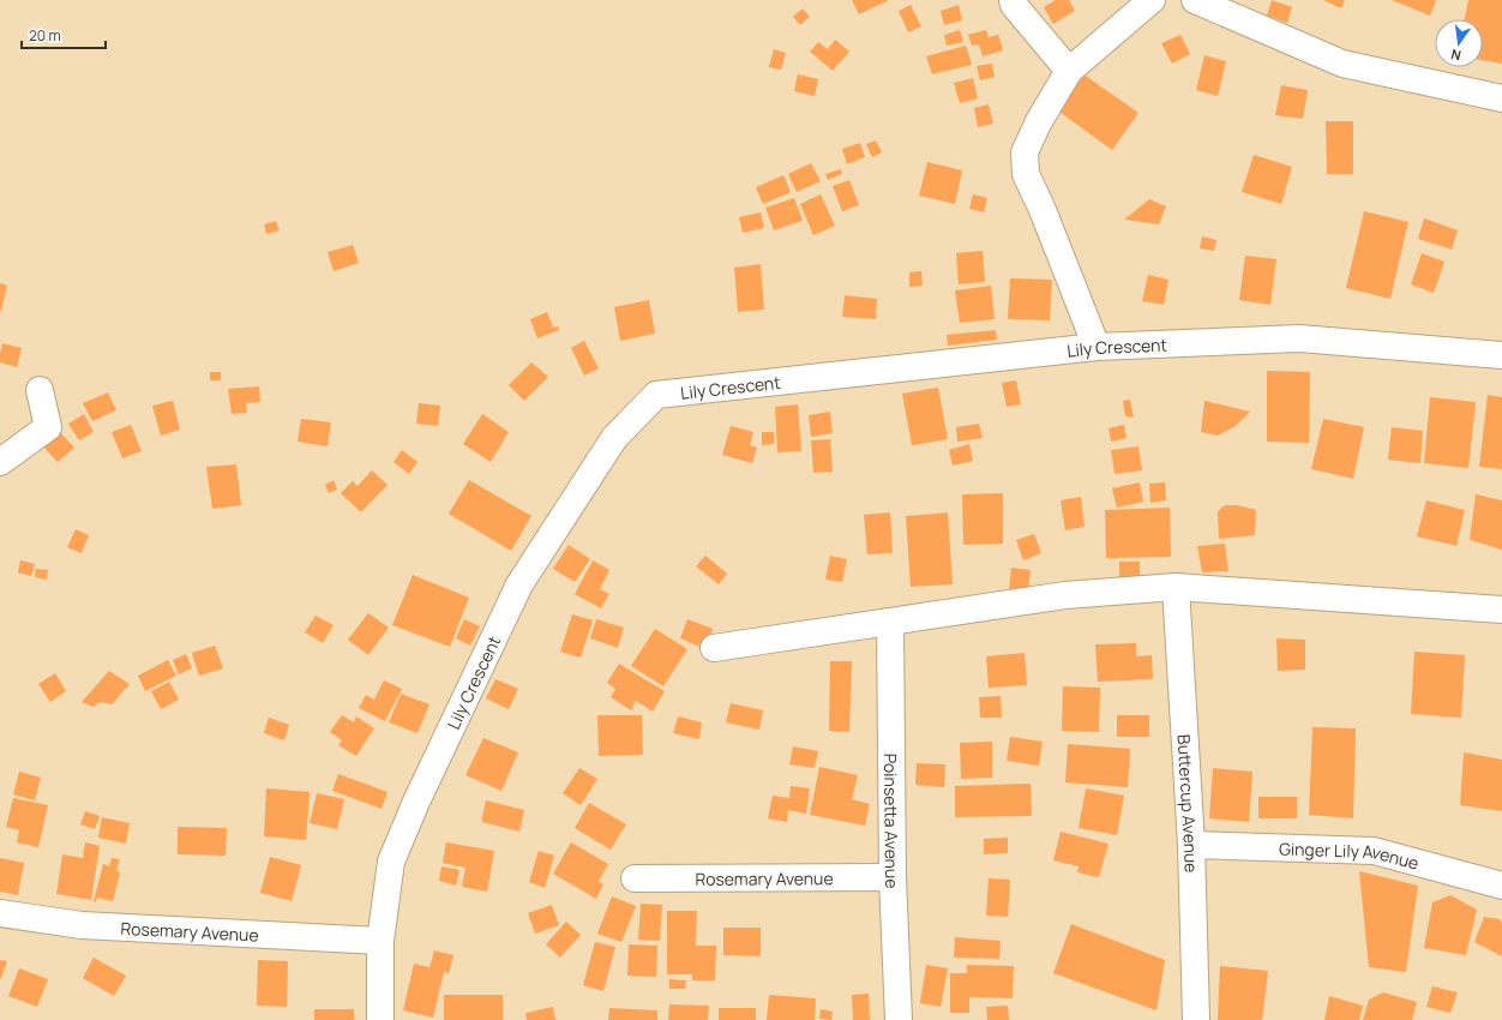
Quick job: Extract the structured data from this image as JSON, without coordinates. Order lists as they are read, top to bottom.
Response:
{
  "streets": {
    "street": [
      "Lily Crescent",
      "Buttercup Avenue",
      "Poinsetta Avenue",
      "Ginger Lily Avenue",
      "Rosemary Avenue"
    ]
  },
  "crossings": [
    ["Lily Crescent", "Rosemary Avenue"],
    ["Buttercup Avenue", "Ginger Lily Avenue"],
    ["Poinsetta Avenue", "Rosemary Avenue"]
  ],
  "scale_bar": "20 m",
  "north": "bottom"
}
